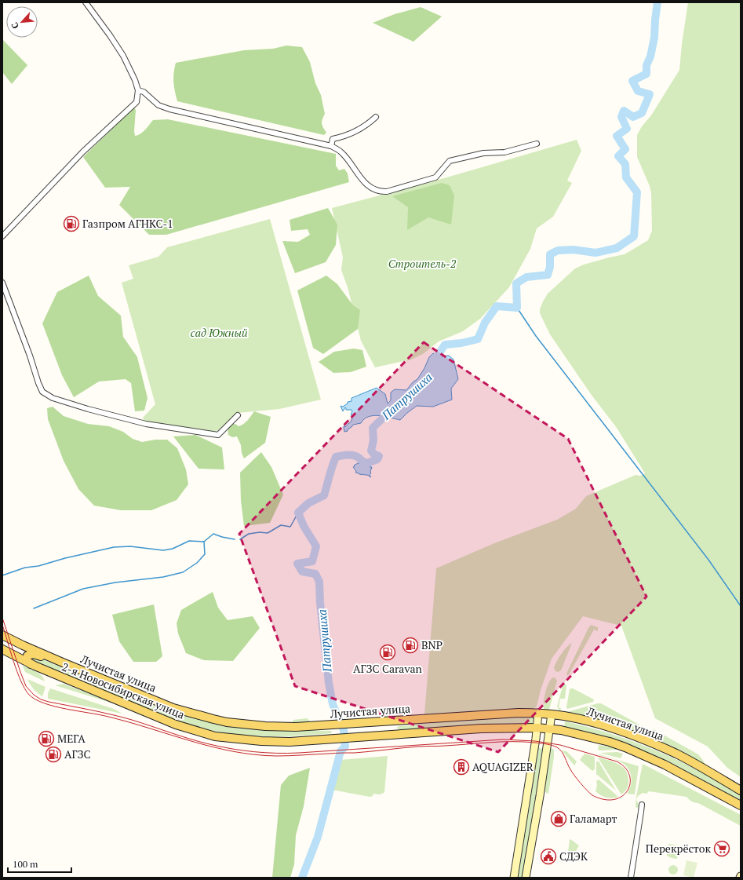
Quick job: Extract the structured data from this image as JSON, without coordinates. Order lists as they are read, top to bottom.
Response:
{
  "streets": {
    "main road": ["Лучистая улица", "2-я Новосибирская улица"]
  },
  "crossings": [
    ["Лучистая улица", "2-я Новосибирская улица"]
  ],
  "water": ["Патрушиха"],
  "parks": ["Строитель-2", "сад Южный"],
  "places": {
    "fuel station": [
      "Газпром АГНКС-1",
      "BNP",
      "АГЗС Caravan",
      "МЕГА",
      "АГЗС"
    ],
    "building": ["AQUAGIZER"],
    "shop": ["Галамарт"],
    "supermarket": ["Перекрёсток"],
    "public building": ["СДЭК"]
  },
  "scale_bar": "100 m",
  "north": "bottom left"
}
